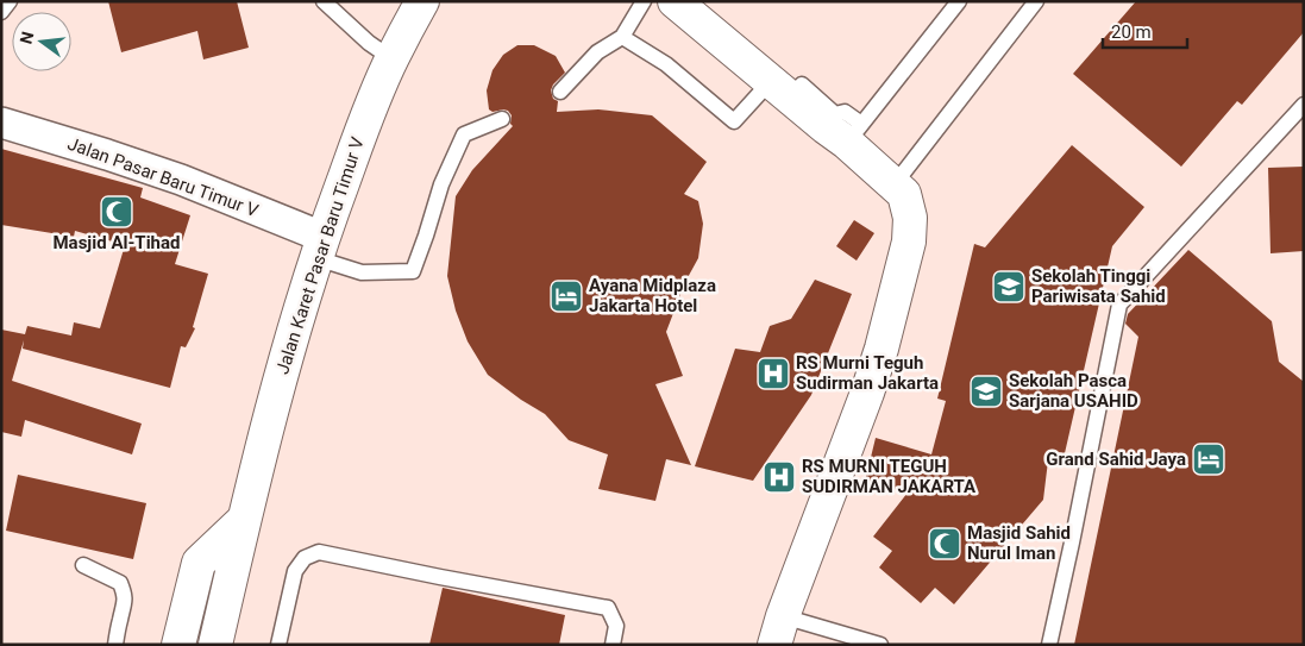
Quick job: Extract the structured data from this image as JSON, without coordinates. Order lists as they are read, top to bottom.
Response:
{
  "streets": {
    "street": ["Jalan Pasar Baru Timur V", "Jalan Karet Pasar Baru Timur V"]
  },
  "crossings": [
    ["Jalan Pasar Baru Timur V", "Jalan Karet Pasar Baru Timur V"]
  ],
  "places": {
    "mosque": ["Masjid Al-Tihad", "Masjid Sahid Nurul Iman"],
    "school or university": ["Sekolah Tinggi Pariwisata Sahid", "Sekolah Pasca Sarjana USAHID"],
    "hotel": ["Ayana Midplaza Jakarta Hotel", "Grand Sahid Jaya"],
    "hospital": ["RS Murni Teguh Sudirman Jakarta", "RS MURNI TEGUH SUDIRMAN JAKARTA"]
  },
  "scale_bar": "20 m",
  "north": "left"
}
